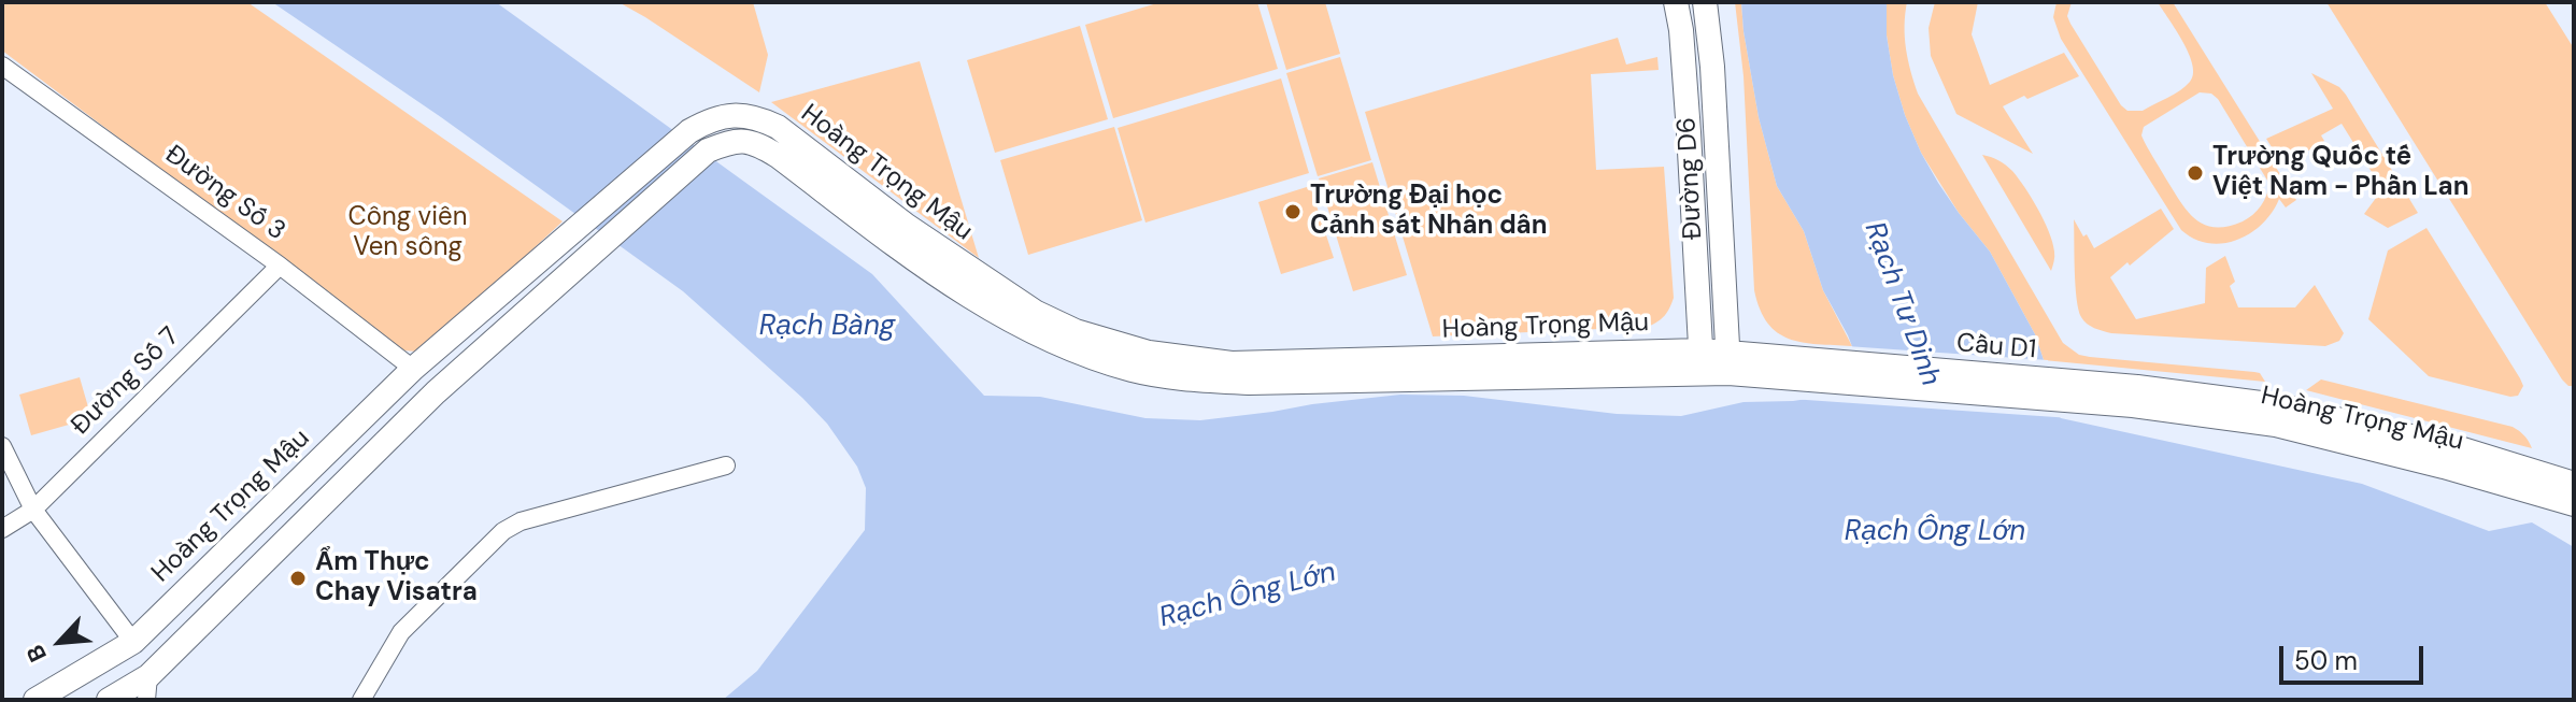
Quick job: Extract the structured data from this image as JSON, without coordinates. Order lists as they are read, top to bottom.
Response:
{
  "streets": {
    "main road": ["Hoàng Trọng Mậu", "Đường D6", "Cầu D1"],
    "street": ["Đường Số 3", "Đường Số 7"]
  },
  "crossings": [
    ["Hoàng Trọng Mậu", "Đường D6"],
    ["Hoàng Trọng Mậu", "Đường Số 3"],
    ["Hoàng Trọng Mậu", "Cầu D1"],
    ["Đường Số 3", "Đường Số 7"]
  ],
  "water": ["Rạch Tư Dinh", "Rạch Bàng", "Rạch Ông Lớn"],
  "parks": ["Công viên Ven sông"],
  "places": ["Trường Quốc tế Việt Nam - Phần Lan", "Trường Đại học Cảnh sát Nhân dân", "Ẩm Thực Chay Visatra"],
  "scale_bar": "50 m",
  "north": "bottom left"
}
